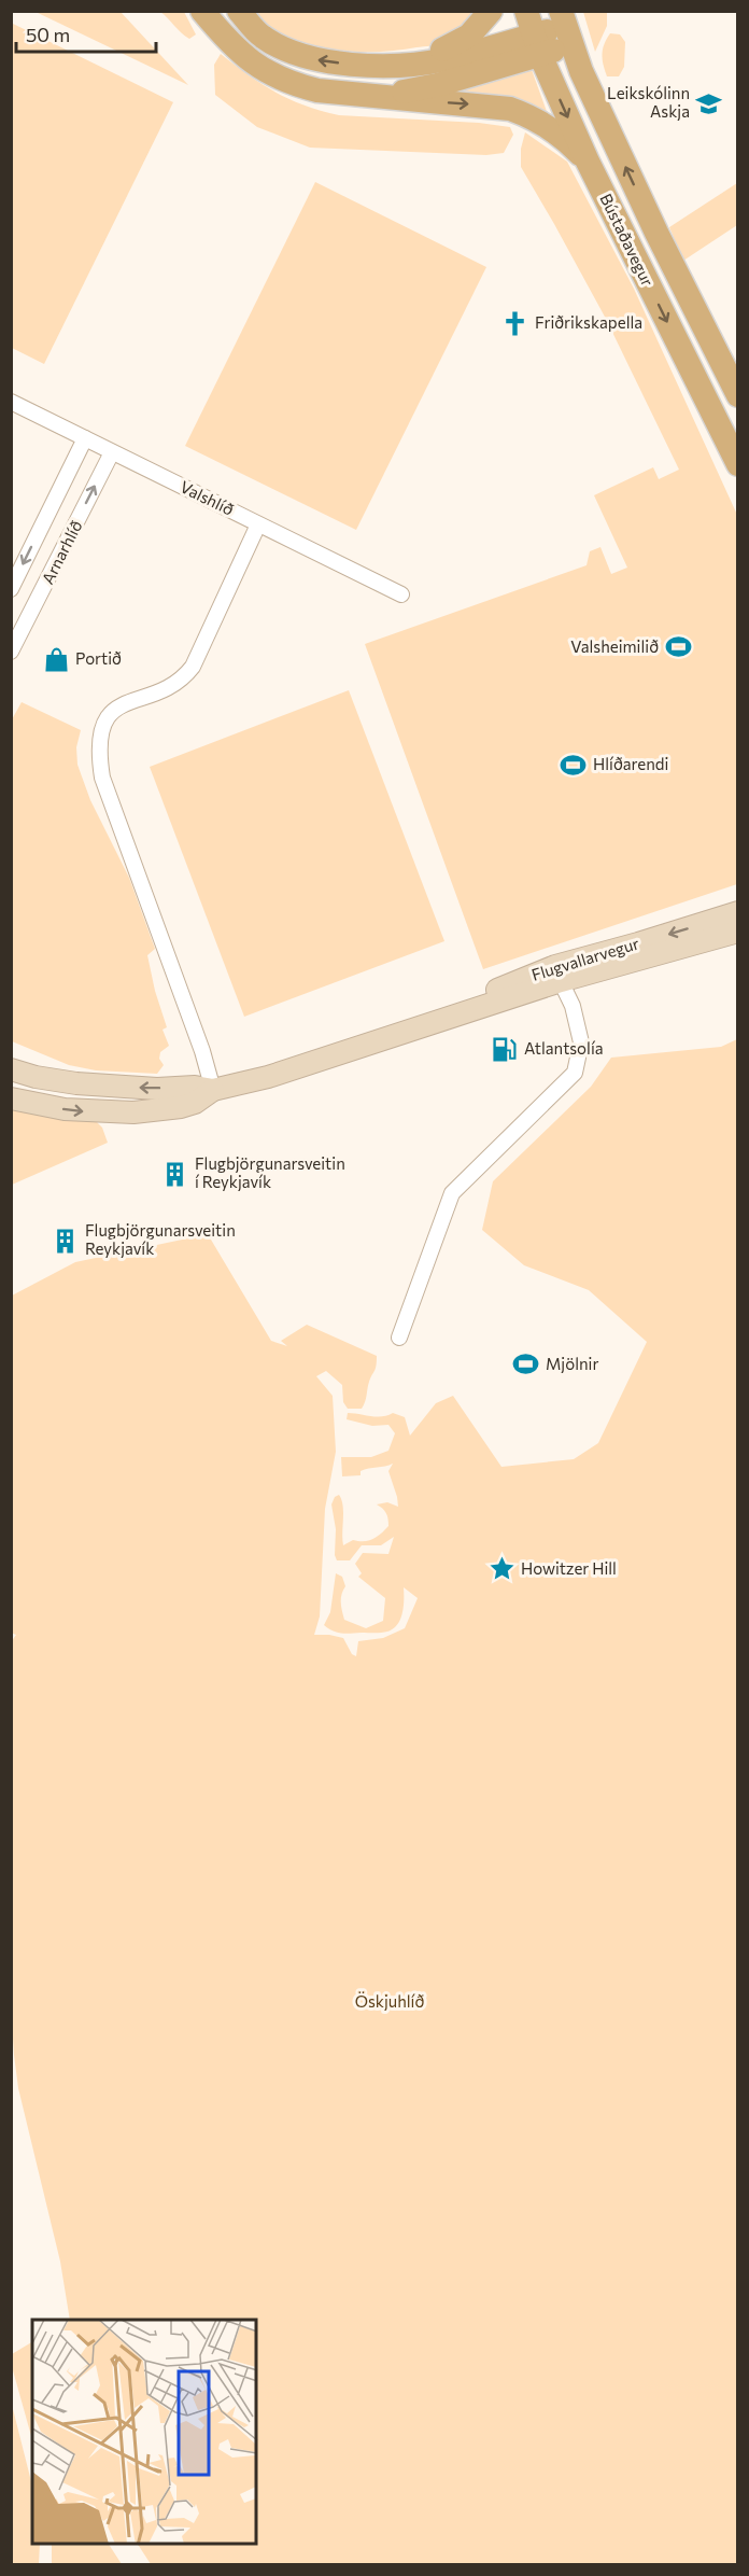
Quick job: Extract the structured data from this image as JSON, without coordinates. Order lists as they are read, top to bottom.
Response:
{
  "streets": {
    "main road": ["Bústaðavegur"],
    "street": ["Valshlíð", "Arnarhlíð", "Flugvallarvegur"]
  },
  "crossings": [
    ["Valshlíð", "Arnarhlíð"]
  ],
  "parks": ["Öskjuhlíð"],
  "places": {
    "school or university": ["Leikskólinn Askja"],
    "church": ["Friðrikskapella"],
    "sports": ["Valsheimilið", "Hlíðarendi", "Mjölnir"],
    "shop": ["Portið"],
    "fuel station": ["Atlantsolía"],
    "building": ["Flugbjörgunarsveitin í Reykjavík", "Flugbjörgunarsveitin Reykjavík"],
    "place": ["Howitzer Hill"]
  },
  "scale_bar": "50 m"
}
